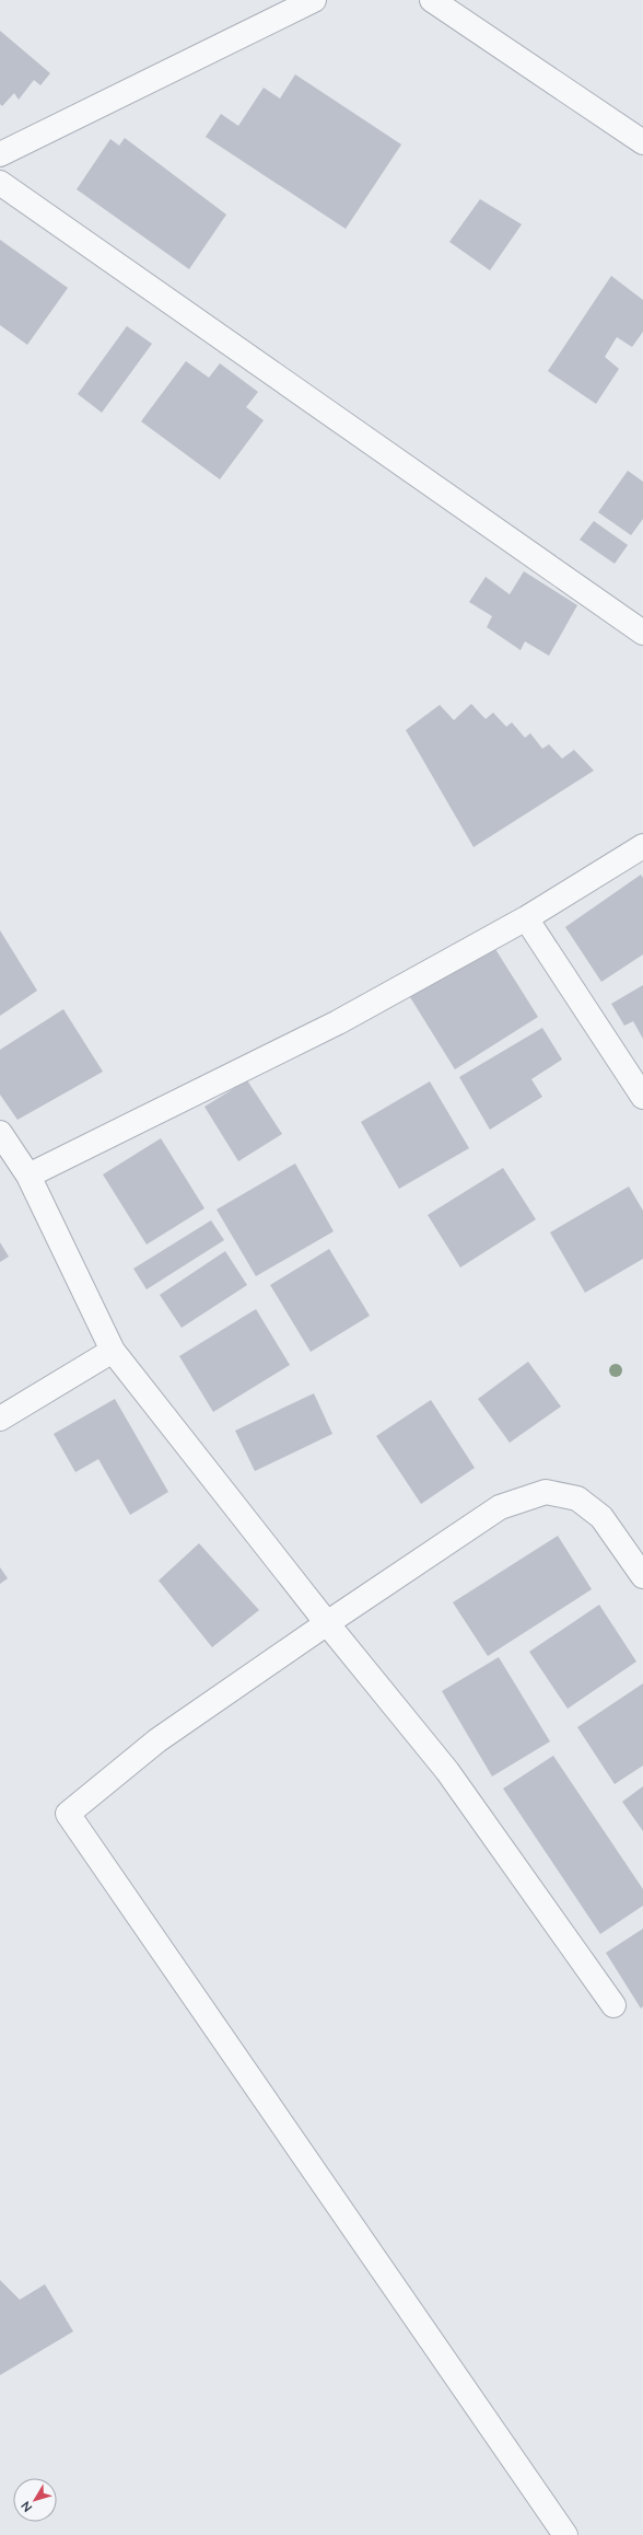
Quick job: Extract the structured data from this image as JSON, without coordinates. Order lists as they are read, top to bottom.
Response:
{
  "north": "bottom left"
}
